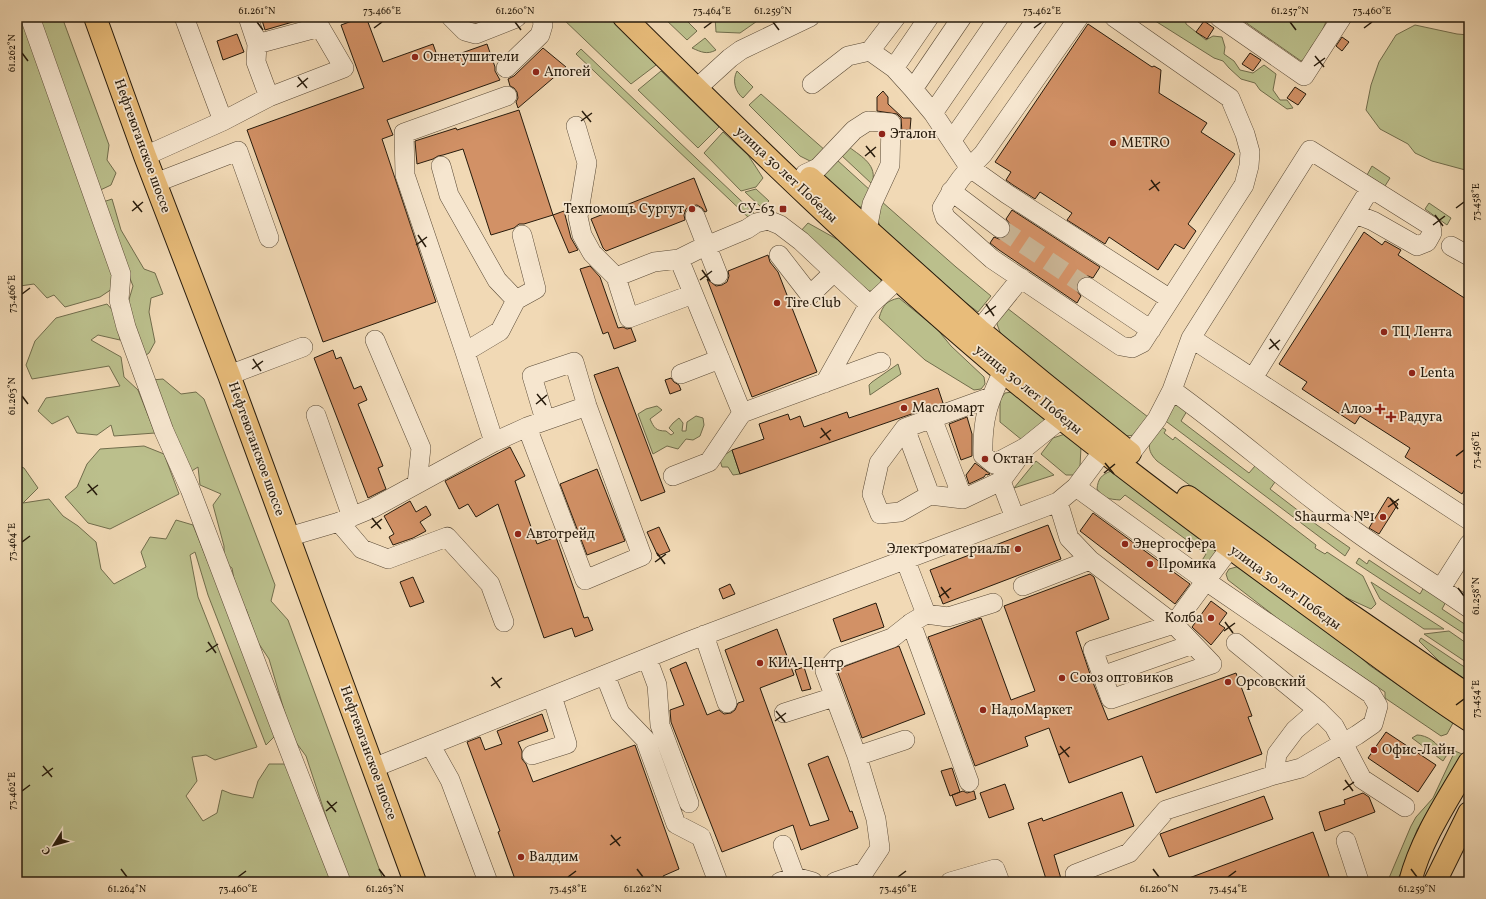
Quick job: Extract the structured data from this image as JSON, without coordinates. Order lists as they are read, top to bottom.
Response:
{
  "streets": {
    "main road": ["Нефтеюганское шоссе", "улица 30 лет Победы"]
  },
  "places": {
    "other": [
      "Огнетушители",
      "Апогей",
      "Эталон",
      "METRO",
      "Техпомощь Сургут",
      "Tire Club",
      "ТЦ Лента",
      "Lenta",
      "Масломарт",
      "Октан",
      "Shaurma №1",
      "Автотрейд",
      "Энергосфера",
      "Электроматериалы",
      "Промика",
      "Колба",
      "КИА-Центр",
      "Союз оптовиков",
      "Орсовский",
      "НадоМаркет",
      "Офис-Лайн",
      "Валдим"
    ],
    "transit": ["СУ-63"],
    "health": ["Алоэ", "Радуга"]
  },
  "north": "bottom left",
  "coordinates": [
    "61.261°N",
    "73.466°E",
    "61.260°N",
    "73.464°E",
    "61.259°N",
    "73.462°E",
    "61.257°N",
    "73.460°E",
    "61.262°N",
    "73.458°E",
    "61.263°N",
    "73.456°E",
    "61.258°N",
    "73.454°E",
    "61.264°N"
  ]
}
